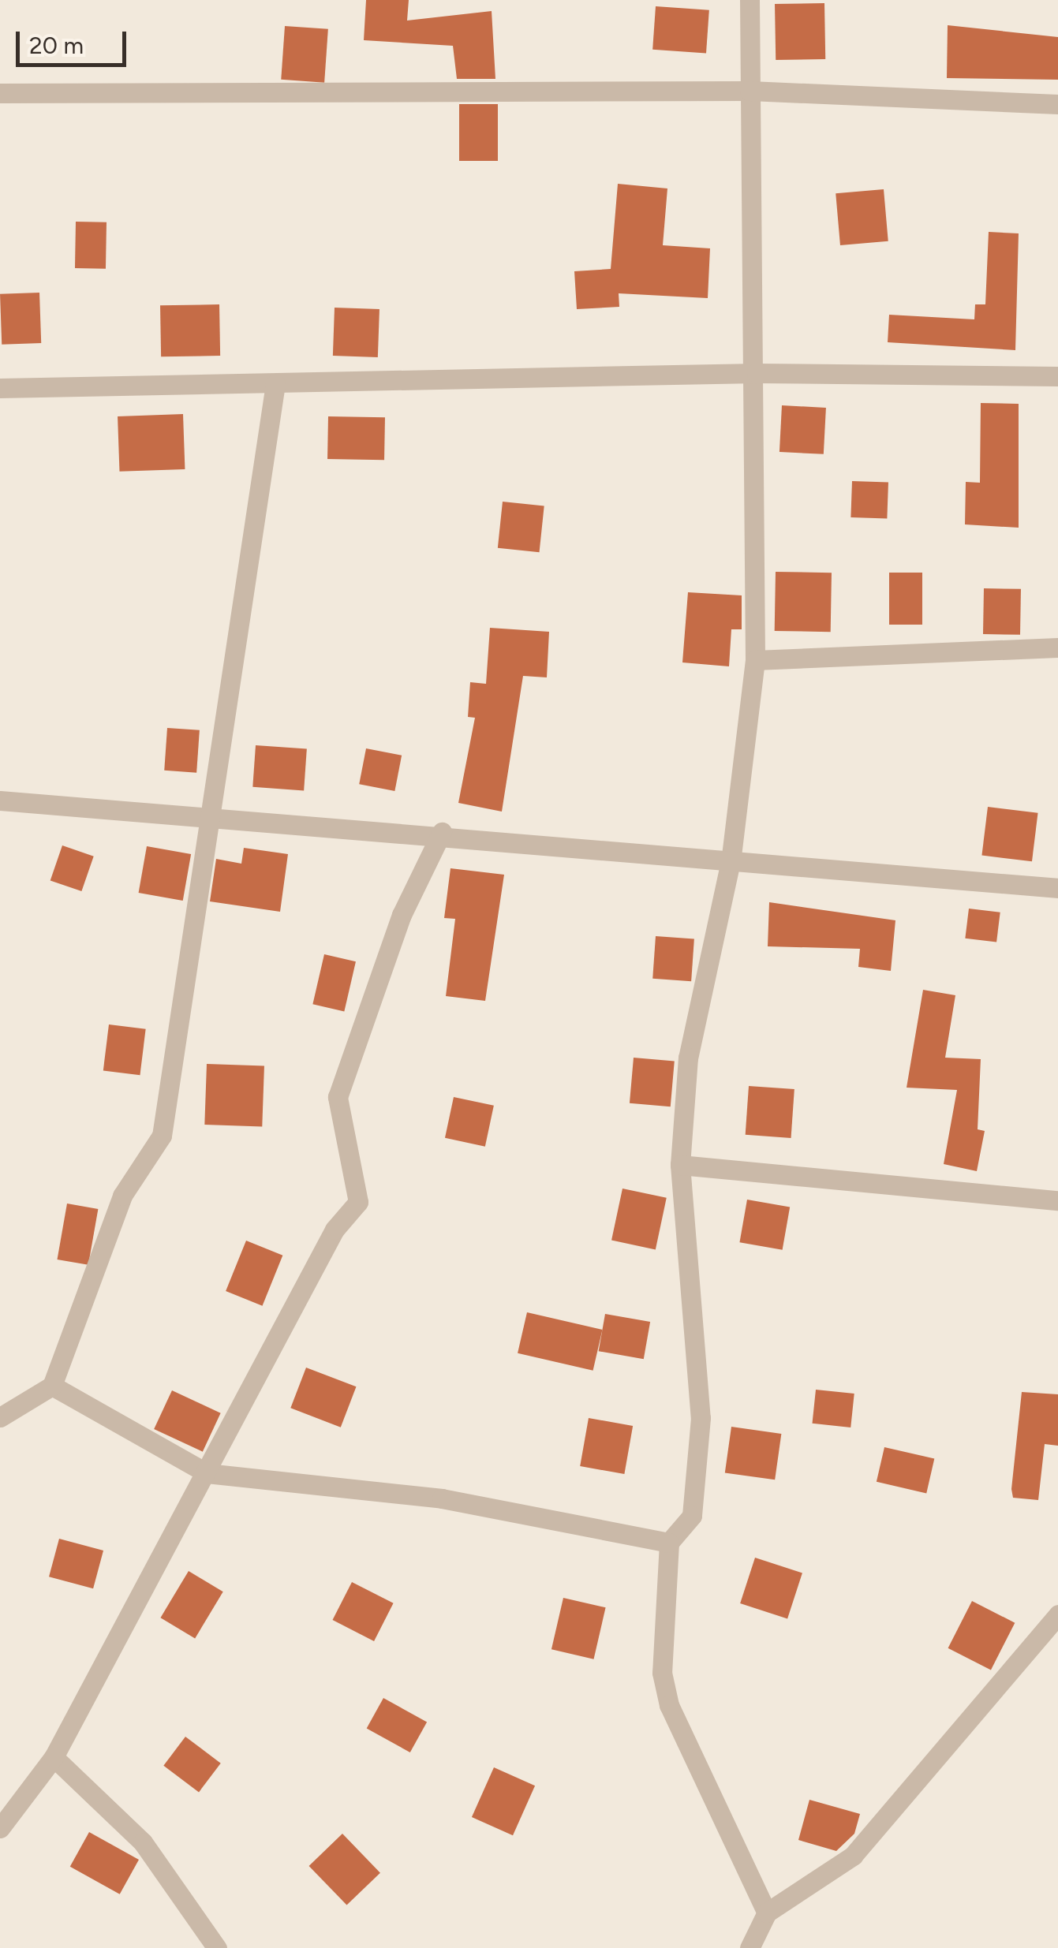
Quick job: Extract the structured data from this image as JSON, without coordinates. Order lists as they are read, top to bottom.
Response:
{
  "scale_bar": "20 m"
}
